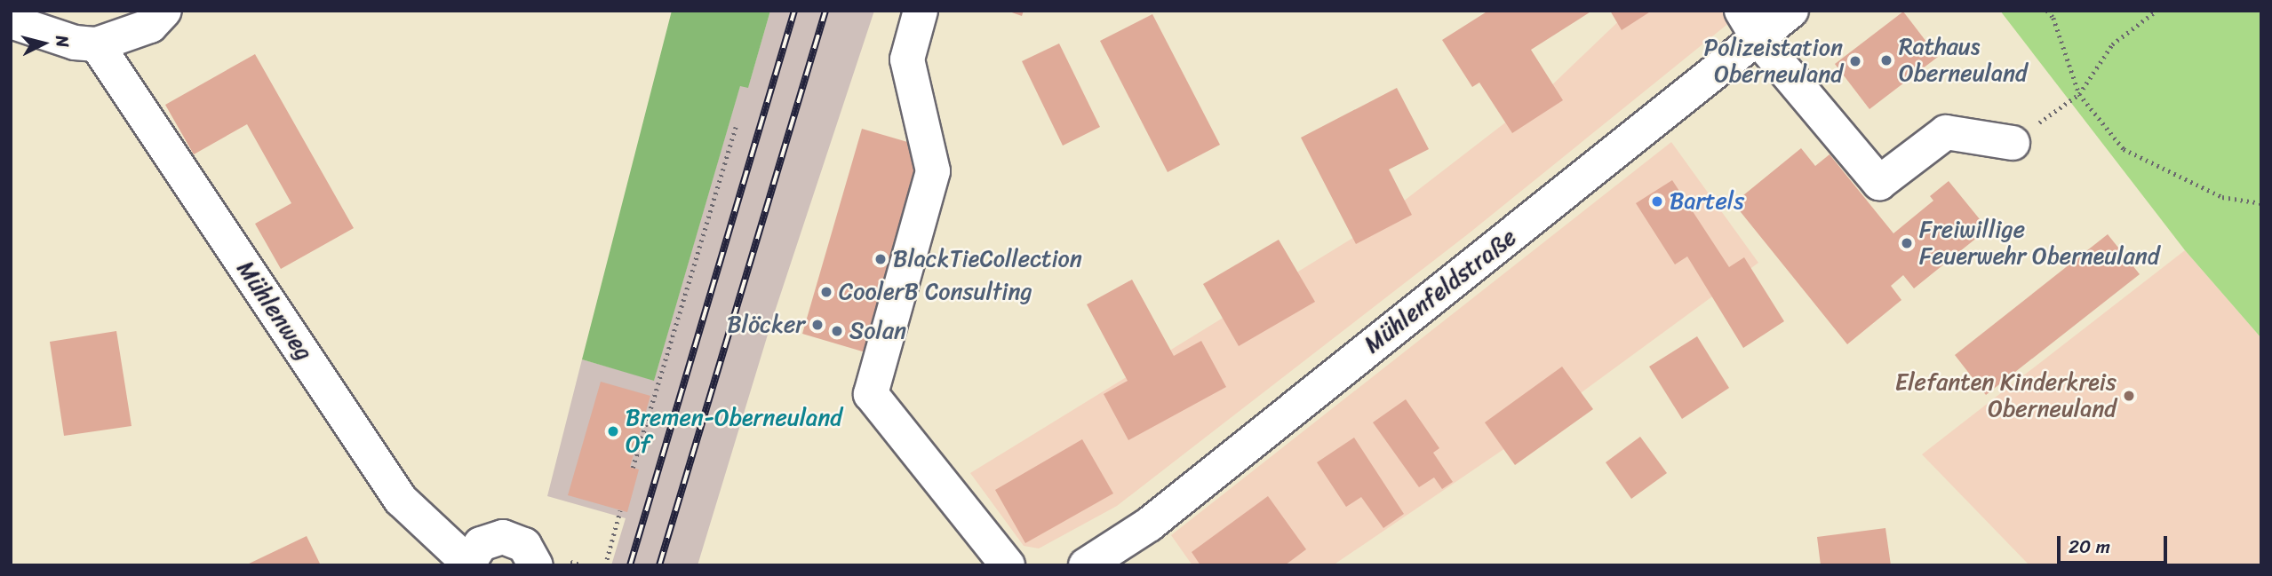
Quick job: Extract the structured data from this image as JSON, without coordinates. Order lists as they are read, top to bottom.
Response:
{
  "streets": {
    "street": ["Mühlenfeldstraße", "Mühlenweg"]
  },
  "places": [
    "Rathaus Oberneuland",
    "Polizeistation Oberneuland",
    "Bartels",
    "Freiwillige Feuerwehr Oberneuland",
    "BlackTieCollection",
    "CoolerB Consulting",
    "Blöcker",
    "Solan",
    "Elefanten Kinderkreis Oberneuland",
    "Bremen-Oberneuland Of"
  ],
  "scale_bar": "20 m",
  "north": "right"
}
